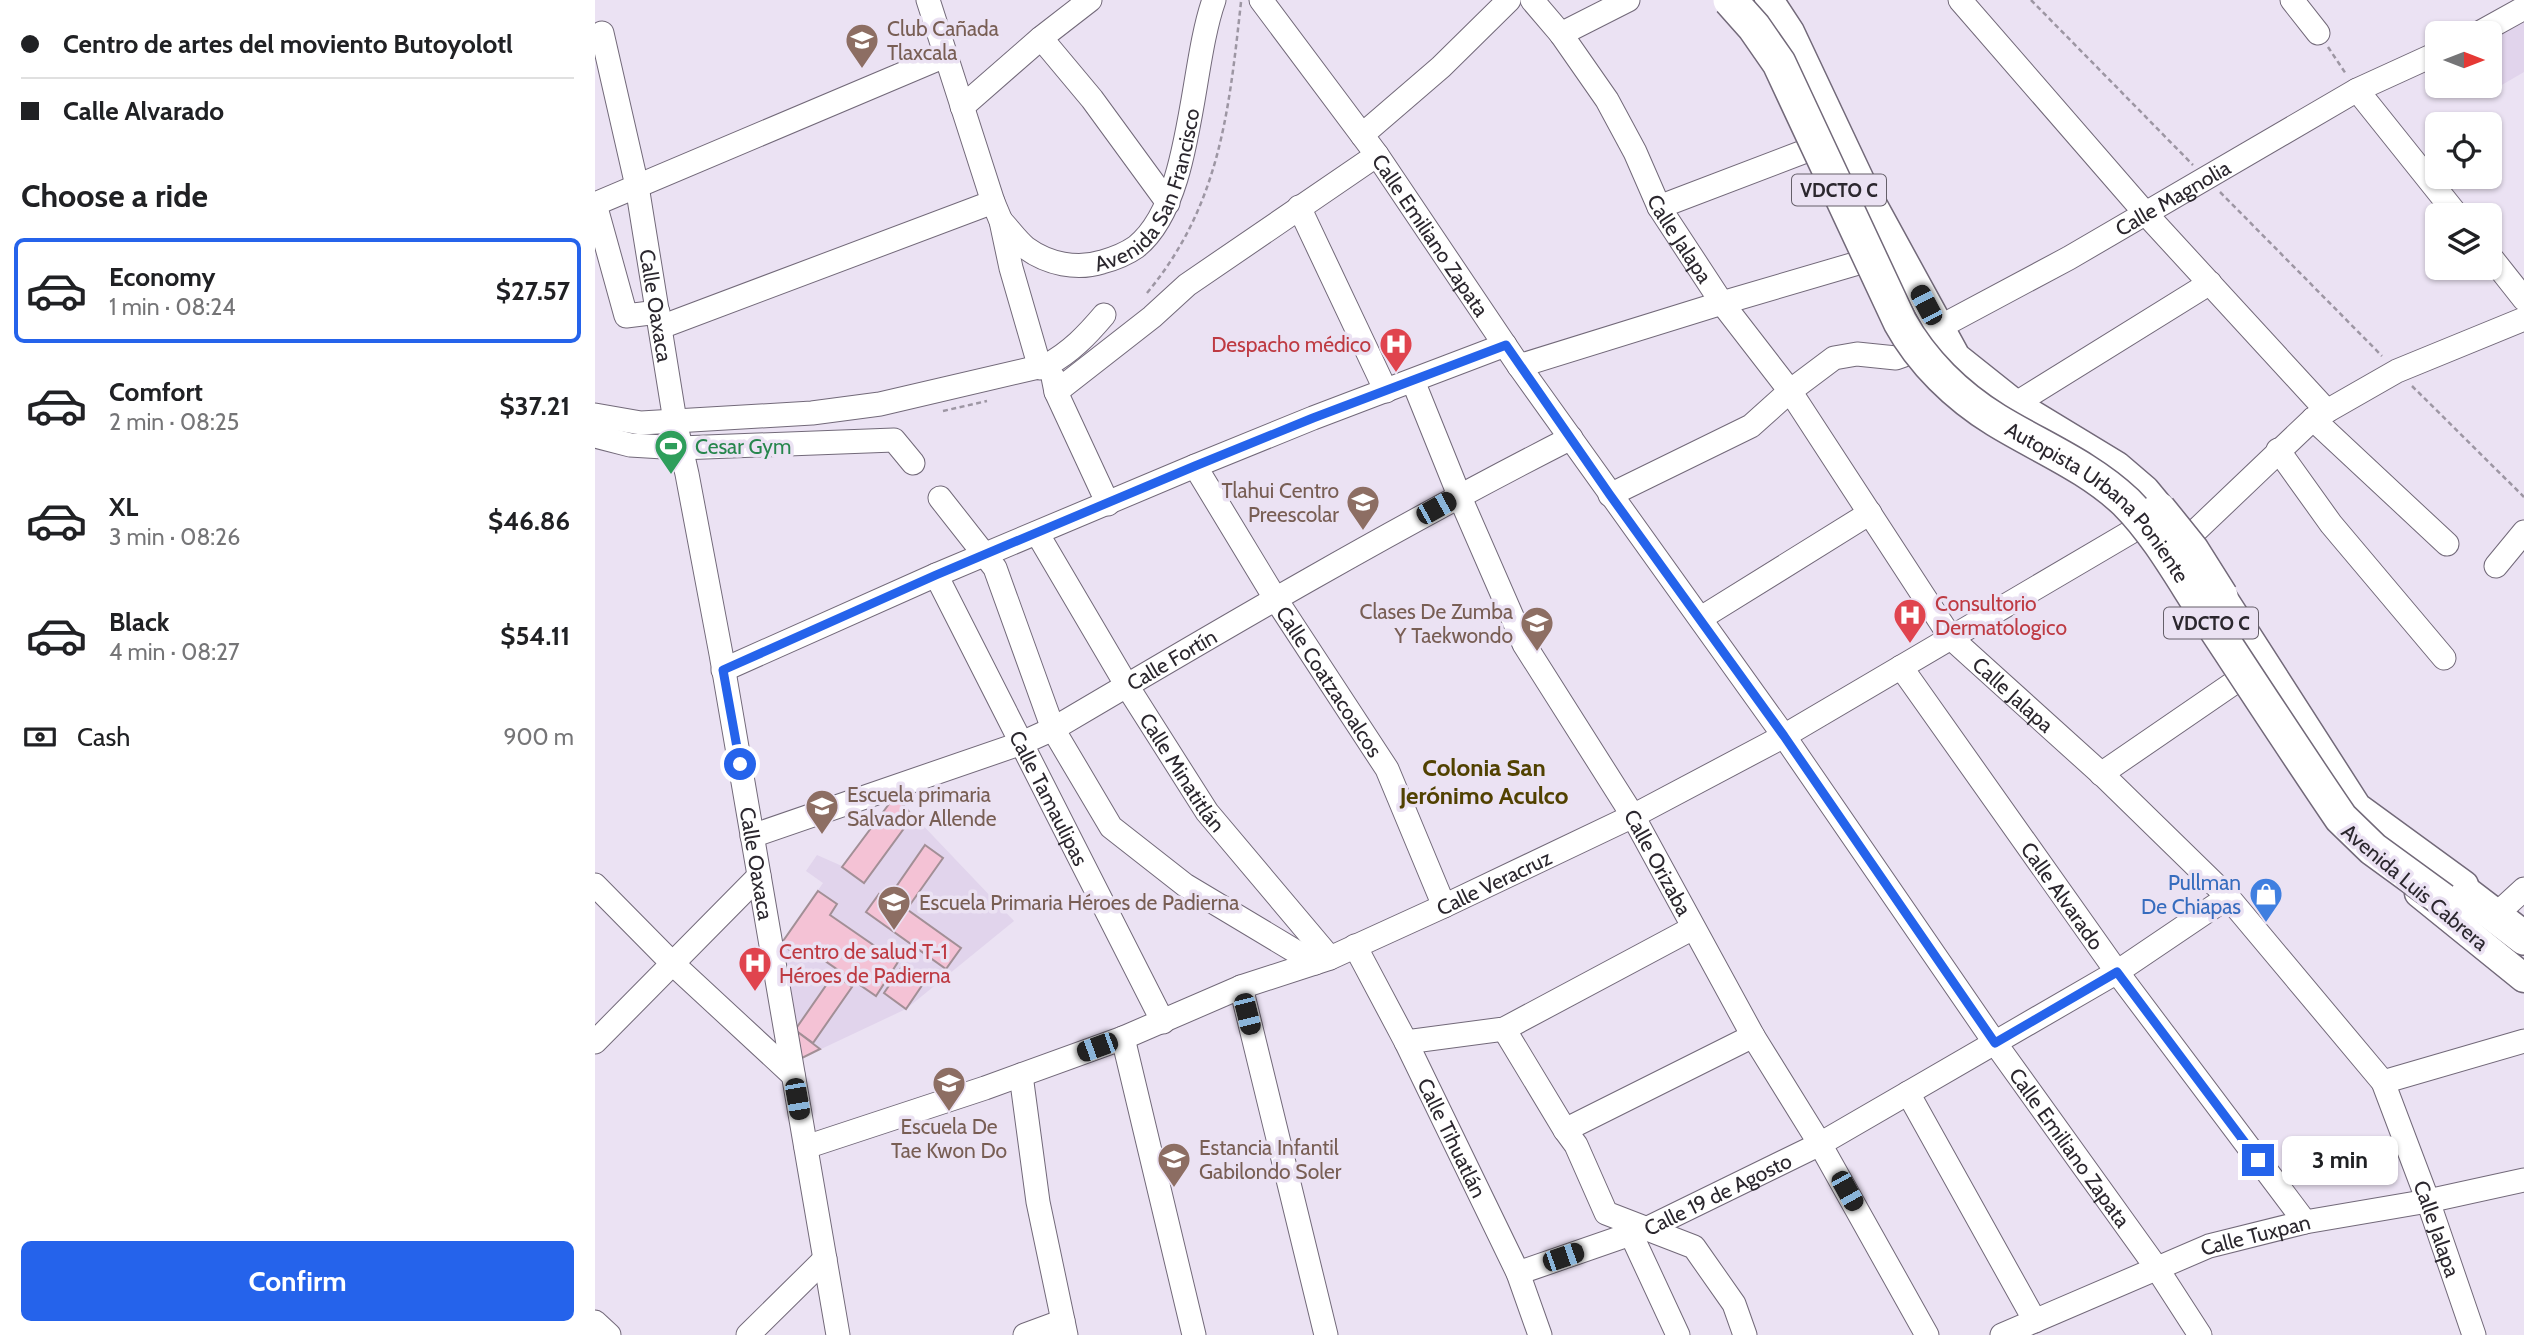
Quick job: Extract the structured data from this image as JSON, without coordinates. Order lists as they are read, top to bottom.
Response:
{
  "streets": {
    "highway": ["VDCTO C", "Autopista Urbana Poniente"],
    "main road": ["Avenida Luis Cabrera"],
    "street": [
      "Avenida San Francisco",
      "Calle Magnolia",
      "Calle Emiliano Zapata",
      "Calle Jalapa",
      "Calle Oaxaca",
      "Calle Fortín",
      "Calle Coatzacoalcos",
      "Calle Minatitlán",
      "Calle Tamaulipas",
      "Calle Orizaba",
      "Calle Veracruz",
      "Calle Alvarado",
      "Calle Tihuatlán",
      "Calle 19 de Agosto",
      "Calle Tuxpan"
    ]
  },
  "crossings": [
    ["Calle Magnolia", "Avenida Luis Cabrera"],
    ["Calle Emiliano Zapata", "Calle Fortín"],
    ["Calle Emiliano Zapata", "Calle Veracruz"],
    ["Calle Emiliano Zapata", "Calle 19 de Agosto"],
    ["Calle Emiliano Zapata", "Calle Tuxpan"],
    ["Calle Jalapa", "Calle Veracruz"],
    ["Calle Jalapa", "Calle Tuxpan"],
    ["Calle Oaxaca", "Calle Fortín"],
    ["Calle Oaxaca", "Calle Veracruz"],
    ["Calle Fortín", "Calle Coatzacoalcos"],
    ["Calle Fortín", "Calle Minatitlán"],
    ["Calle Fortín", "Calle Tamaulipas"],
    ["Calle Fortín", "Calle Orizaba"],
    ["Calle Coatzacoalcos", "Calle Veracruz"],
    ["Calle Minatitlán", "Calle Veracruz"],
    ["Calle Tamaulipas", "Calle Veracruz"],
    ["Calle Orizaba", "Calle Veracruz"],
    ["Calle Orizaba", "Calle 19 de Agosto"],
    ["Calle Veracruz", "Avenida Luis Cabrera"],
    ["Calle Veracruz", "Calle Alvarado"],
    ["Calle Veracruz", "Calle Tihuatlán"],
    ["Calle Alvarado", "Calle Tuxpan"],
    ["Calle Tihuatlán", "Calle 19 de Agosto"]
  ],
  "districts": ["Colonia San Jerónimo Aculco"],
  "places": {
    "school or university": [
      "Club Cañada Tlaxcala",
      "Tlahui Centro Preescolar",
      "Clases De Zumba Y Taekwondo",
      "Escuela primaria Salvador Allende",
      "Escuela Primaria Héroes de Padierna",
      "Escuela De Tae Kwon Do",
      "Estancia Infantil Gabilondo Soler"
    ],
    "hospital": ["Despacho médico", "Consultorio Dermatologico", "Centro de salud T-1 Héroes de Padierna"],
    "sports": ["Cesar Gym"],
    "shop": ["Pullman De Chiapas"]
  },
  "north": "right",
  "page": {
    "banner": ["Centro de artes del moviento Butoyolotl", "Calle Alvarado"],
    "heading": "Choose a ride",
    "list": [
      {
        "name": "Economy",
        "note": "1 min · 08:24",
        "value": "$27.57"
      },
      {
        "name": "Comfort",
        "note": "2 min · 08:25",
        "value": "$37.21"
      },
      {
        "name": "XL",
        "note": "3 min · 08:26",
        "value": "$46.86"
      },
      {
        "name": "Black",
        "note": "4 min · 08:27",
        "value": "$54.11"
      }
    ],
    "pay": ["Cash", "900 m"],
    "bubble": "3 min",
    "buttons": "Confirm"
  }
}
